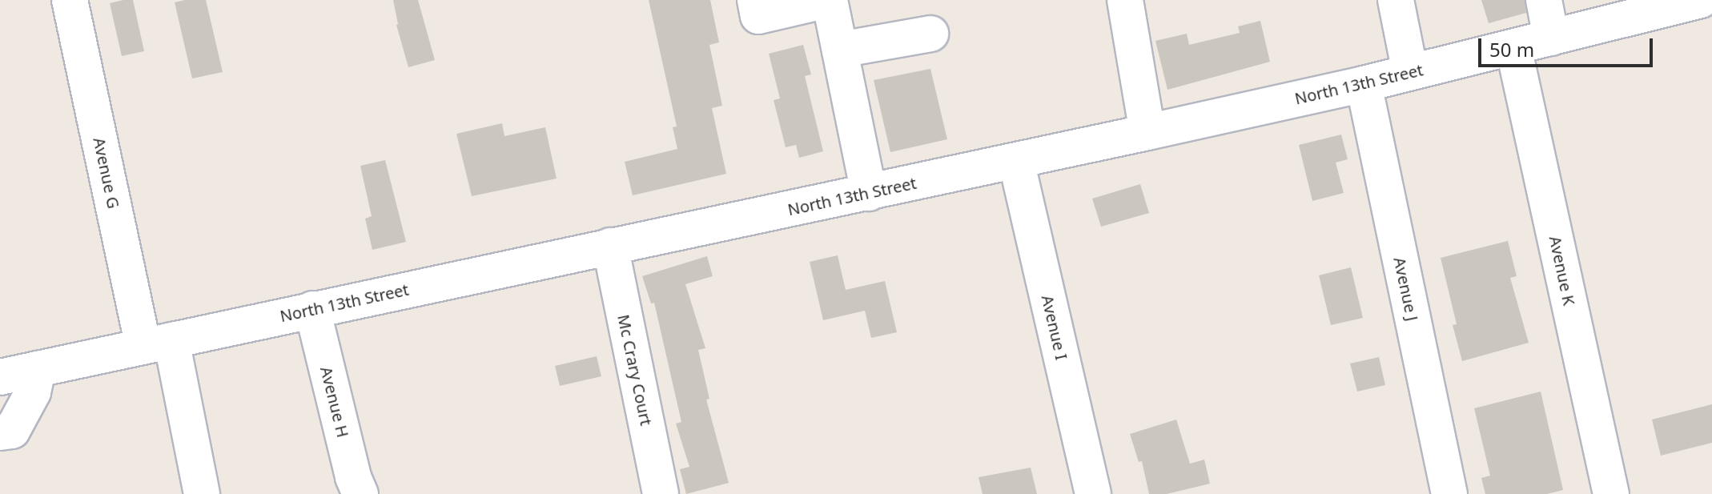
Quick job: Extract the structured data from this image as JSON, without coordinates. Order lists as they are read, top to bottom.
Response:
{
  "streets": {
    "street": [
      "North 13th Street",
      "Avenue G",
      "Avenue K",
      "Avenue J",
      "Avenue I",
      "Mc Crary Court",
      "Avenue H"
    ]
  },
  "crossings": [
    ["North 13th Street", "Avenue G"],
    ["North 13th Street", "Avenue K"],
    ["North 13th Street", "Avenue J"],
    ["North 13th Street", "Avenue I"],
    ["North 13th Street", "Mc Crary Court"],
    ["North 13th Street", "Avenue H"]
  ],
  "scale_bar": "50 m"
}
